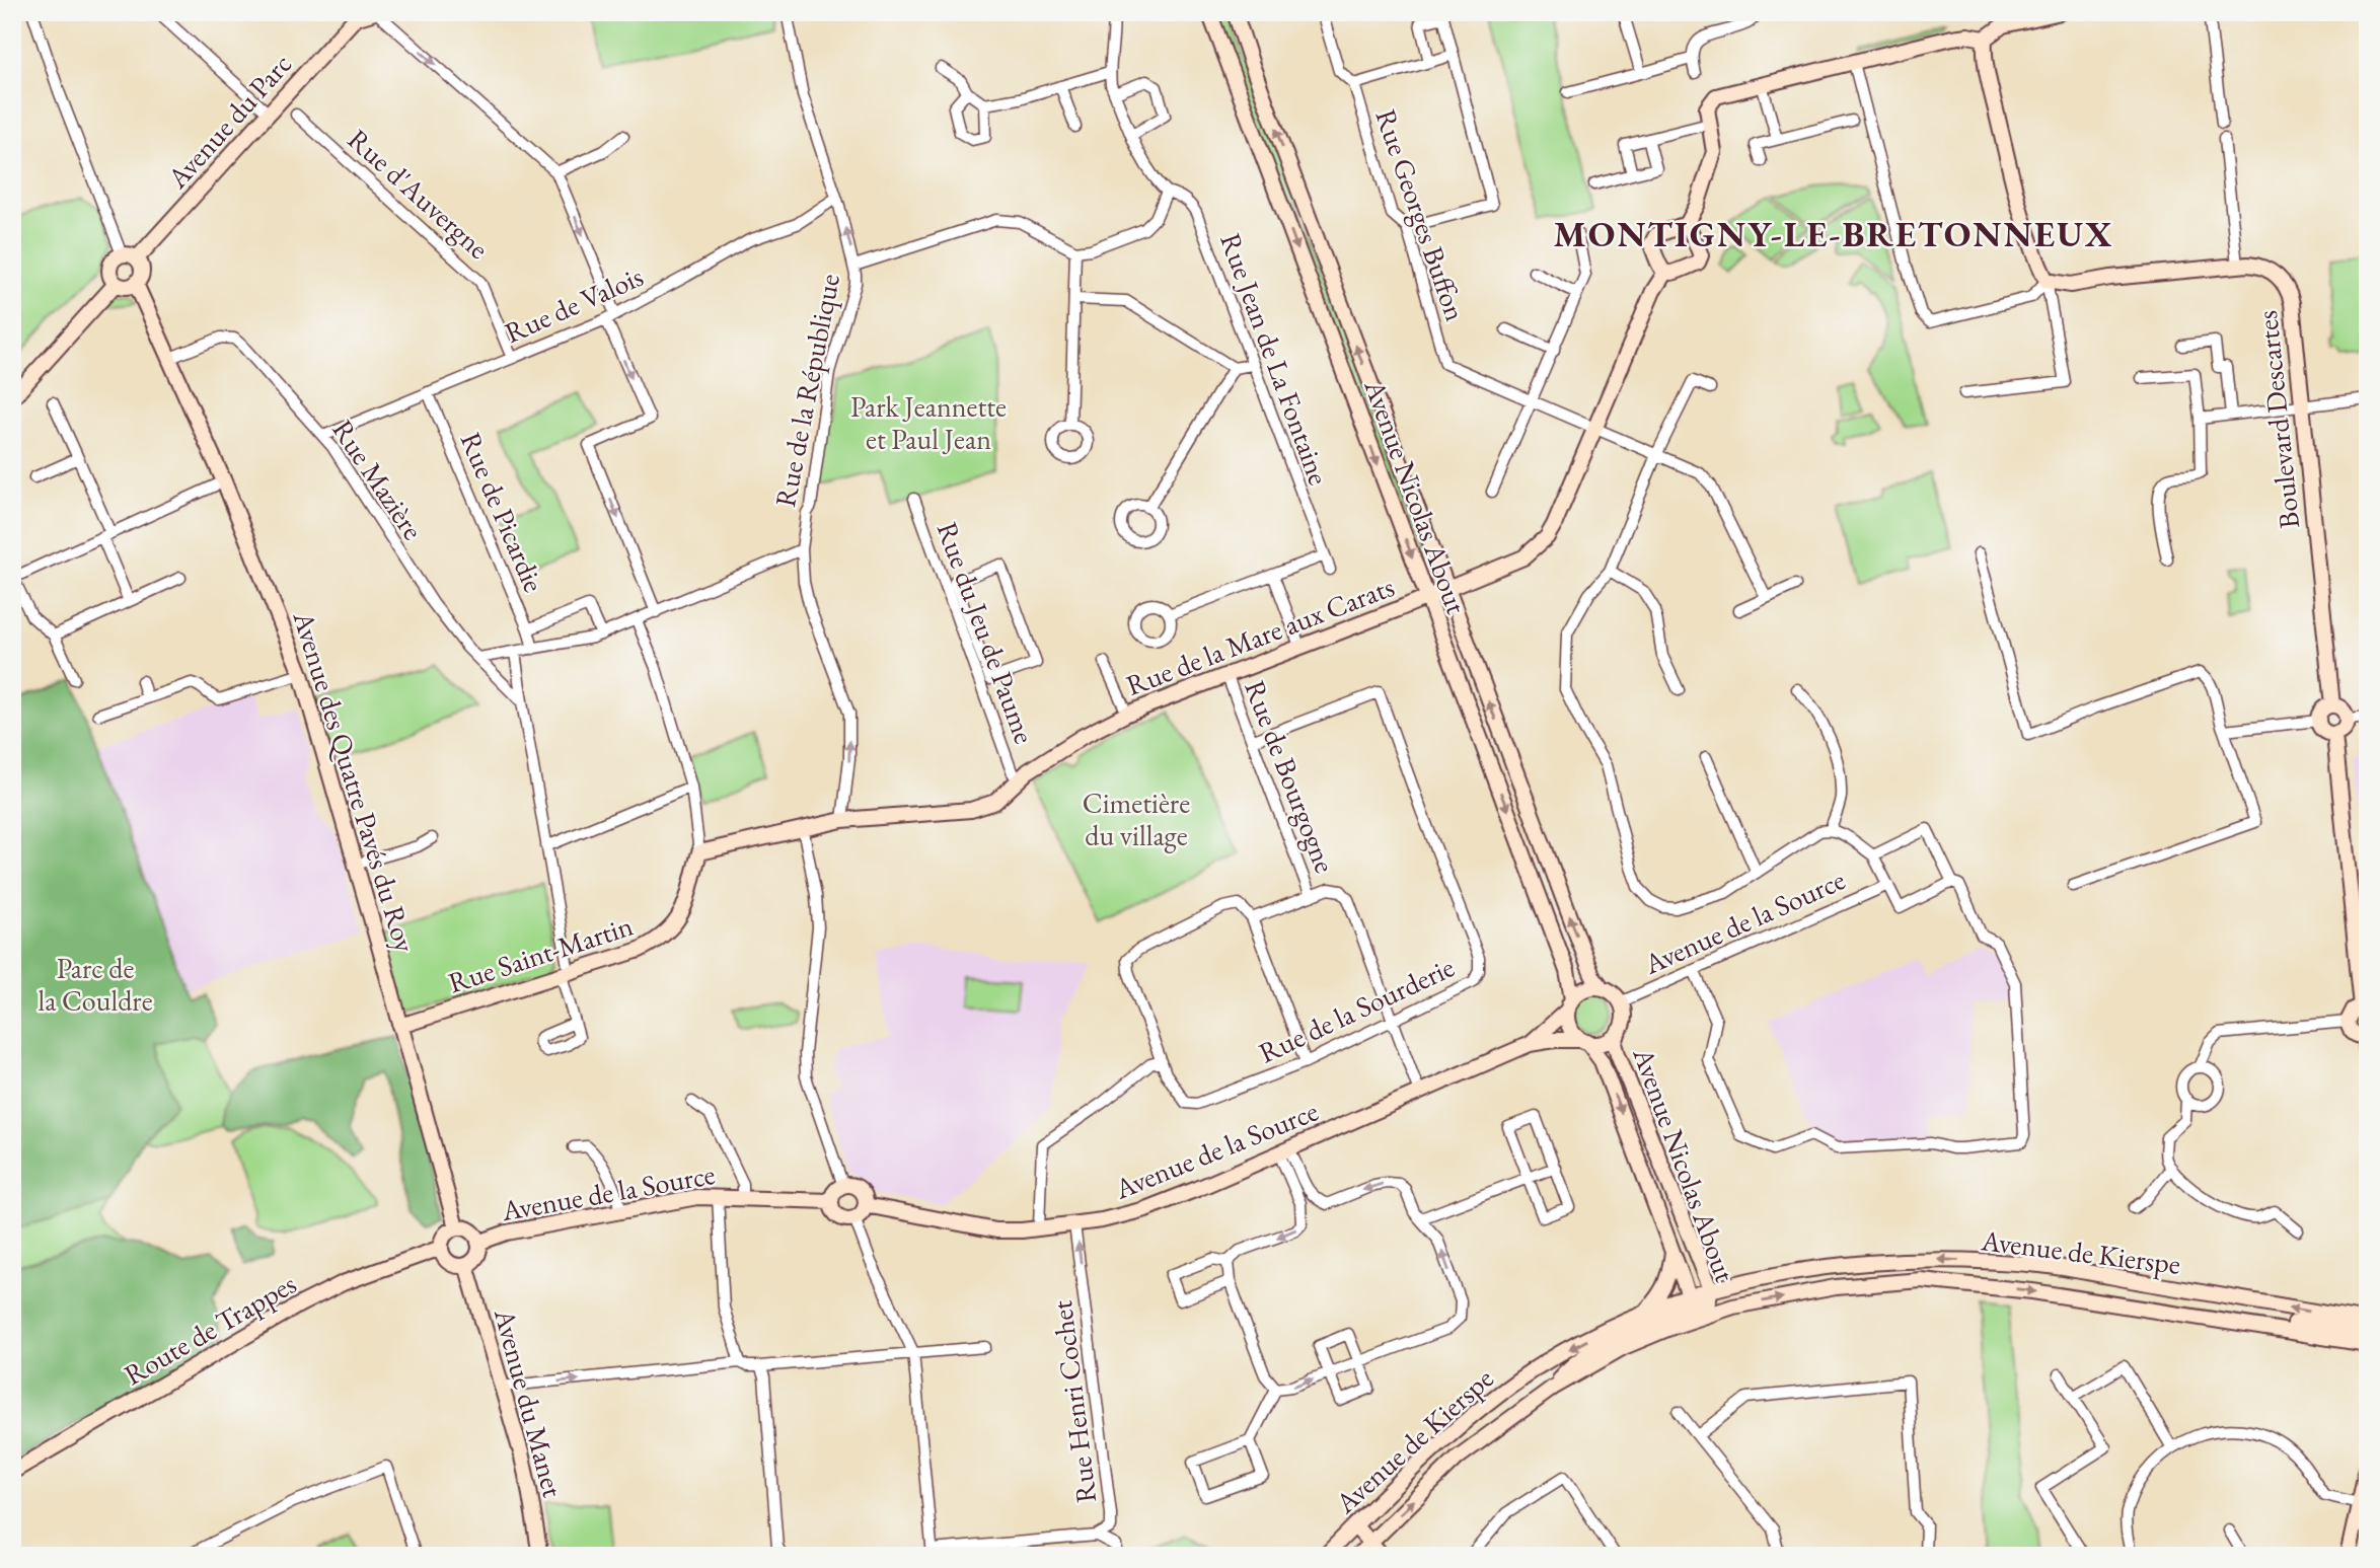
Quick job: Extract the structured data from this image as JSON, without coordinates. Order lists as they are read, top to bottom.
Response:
{
  "streets": {
    "street": [
      "Avenue du Parc",
      "Rue d'Auvergne",
      "Rue Georges Buffon",
      "Rue de Valois",
      "Rue Jean de La Fontaine",
      "Rue de la République",
      "Boulevard Descartes",
      "Rue Mazière",
      "Avenue Nicolas About",
      "Rue de Picardie",
      "Rue du Jeu de Paume",
      "Rue de la Mare aux Carats",
      "Rue de Bourgogne",
      "Avenue des Quatre Pavés du Roy",
      "Avenue de la Source",
      "Rue Saint-Martin",
      "Rue de la Sourderie",
      "Avenue de Kierspe",
      "Route de Trappes",
      "Rue Henri Cochet",
      "Avenue du Manet"
    ]
  },
  "crossings": [
    ["Avenue du Parc", "Avenue des Quatre Pavés du Roy"],
    ["Rue d'Auvergne", "Rue de Valois"],
    ["Rue Georges Buffon", "Rue de la Mare aux Carats"],
    ["Rue de Valois", "Rue de la République"],
    ["Rue de Valois", "Rue Mazière"],
    ["Rue de Valois", "Rue de Picardie"],
    ["Rue de la République", "Rue de la Mare aux Carats"],
    ["Rue Mazière", "Avenue des Quatre Pavés du Roy"],
    ["Avenue Nicolas About", "Rue de la Mare aux Carats"],
    ["Avenue Nicolas About", "Avenue de la Source"],
    ["Avenue Nicolas About", "Avenue de Kierspe"],
    ["Rue du Jeu de Paume", "Rue de la Mare aux Carats"],
    ["Rue de la Mare aux Carats", "Rue de Bourgogne"],
    ["Rue de la Mare aux Carats", "Rue Saint-Martin"],
    ["Rue de Bourgogne", "Rue de la Sourderie"],
    ["Avenue des Quatre Pavés du Roy", "Avenue de la Source"],
    ["Avenue des Quatre Pavés du Roy", "Rue Saint-Martin"],
    ["Avenue des Quatre Pavés du Roy", "Route de Trappes"],
    ["Avenue des Quatre Pavés du Roy", "Avenue du Manet"],
    ["Avenue de la Source", "Route de Trappes"],
    ["Avenue de la Source", "Rue Henri Cochet"],
    ["Avenue de la Source", "Avenue du Manet"],
    ["Route de Trappes", "Avenue du Manet"]
  ],
  "one_way": ["Rue de la République", "Rue Henri Cochet"],
  "districts": ["MONTIGNY-LE-BRETONNEUX"],
  "parks": ["Park Jeannette et Paul Jean", "Cimetière du village", "Parc de la Couldre"]
}
